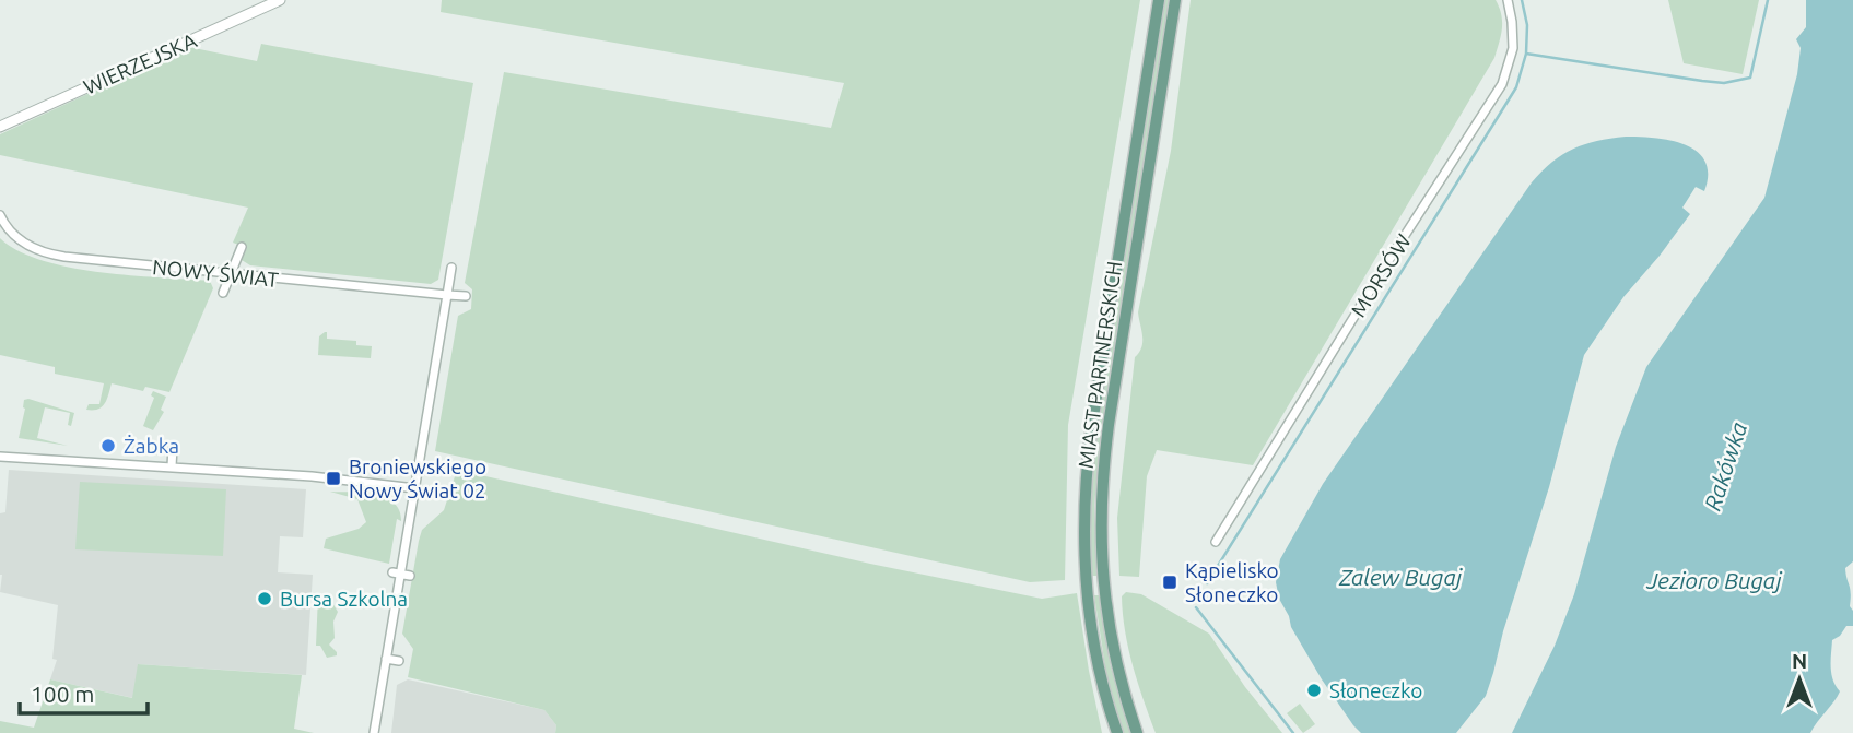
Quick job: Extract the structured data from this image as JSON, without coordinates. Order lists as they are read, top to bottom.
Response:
{
  "streets": {
    "main road": ["MIAST PARTNERSKICH"],
    "street": ["WIERZEJSKA", "NOWY ŚWIAT", "MORSÓW"]
  },
  "water": ["Rakówka", "Zalew Bugaj", "Jezioro Bugaj"],
  "places": {
    "other": ["Żabka", "Bursa Szkolna", "Słoneczko"],
    "transit": ["Broniewskiego Nowy Świat 02", "Kąpielisko Słoneczko"]
  },
  "scale_bar": "100 m",
  "north": "top"
}
